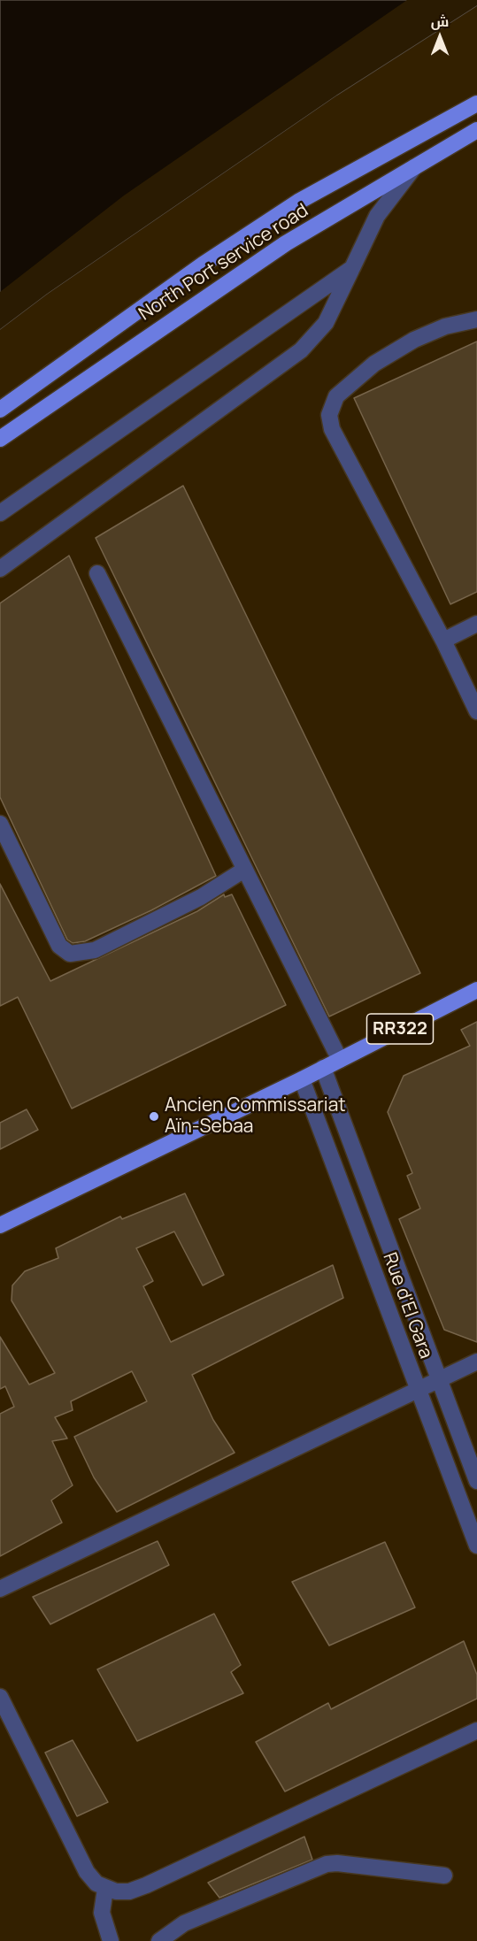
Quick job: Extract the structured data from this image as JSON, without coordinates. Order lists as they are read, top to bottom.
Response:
{
  "streets": {
    "main road": ["North Port service road", "RR322"],
    "street": ["Rue d'El Gara"]
  },
  "crossings": [
    ["RR322", "Rue d'El Gara"]
  ],
  "places": ["Ancien Commissariat Aïn-Sebaa"],
  "north": "top"
}
